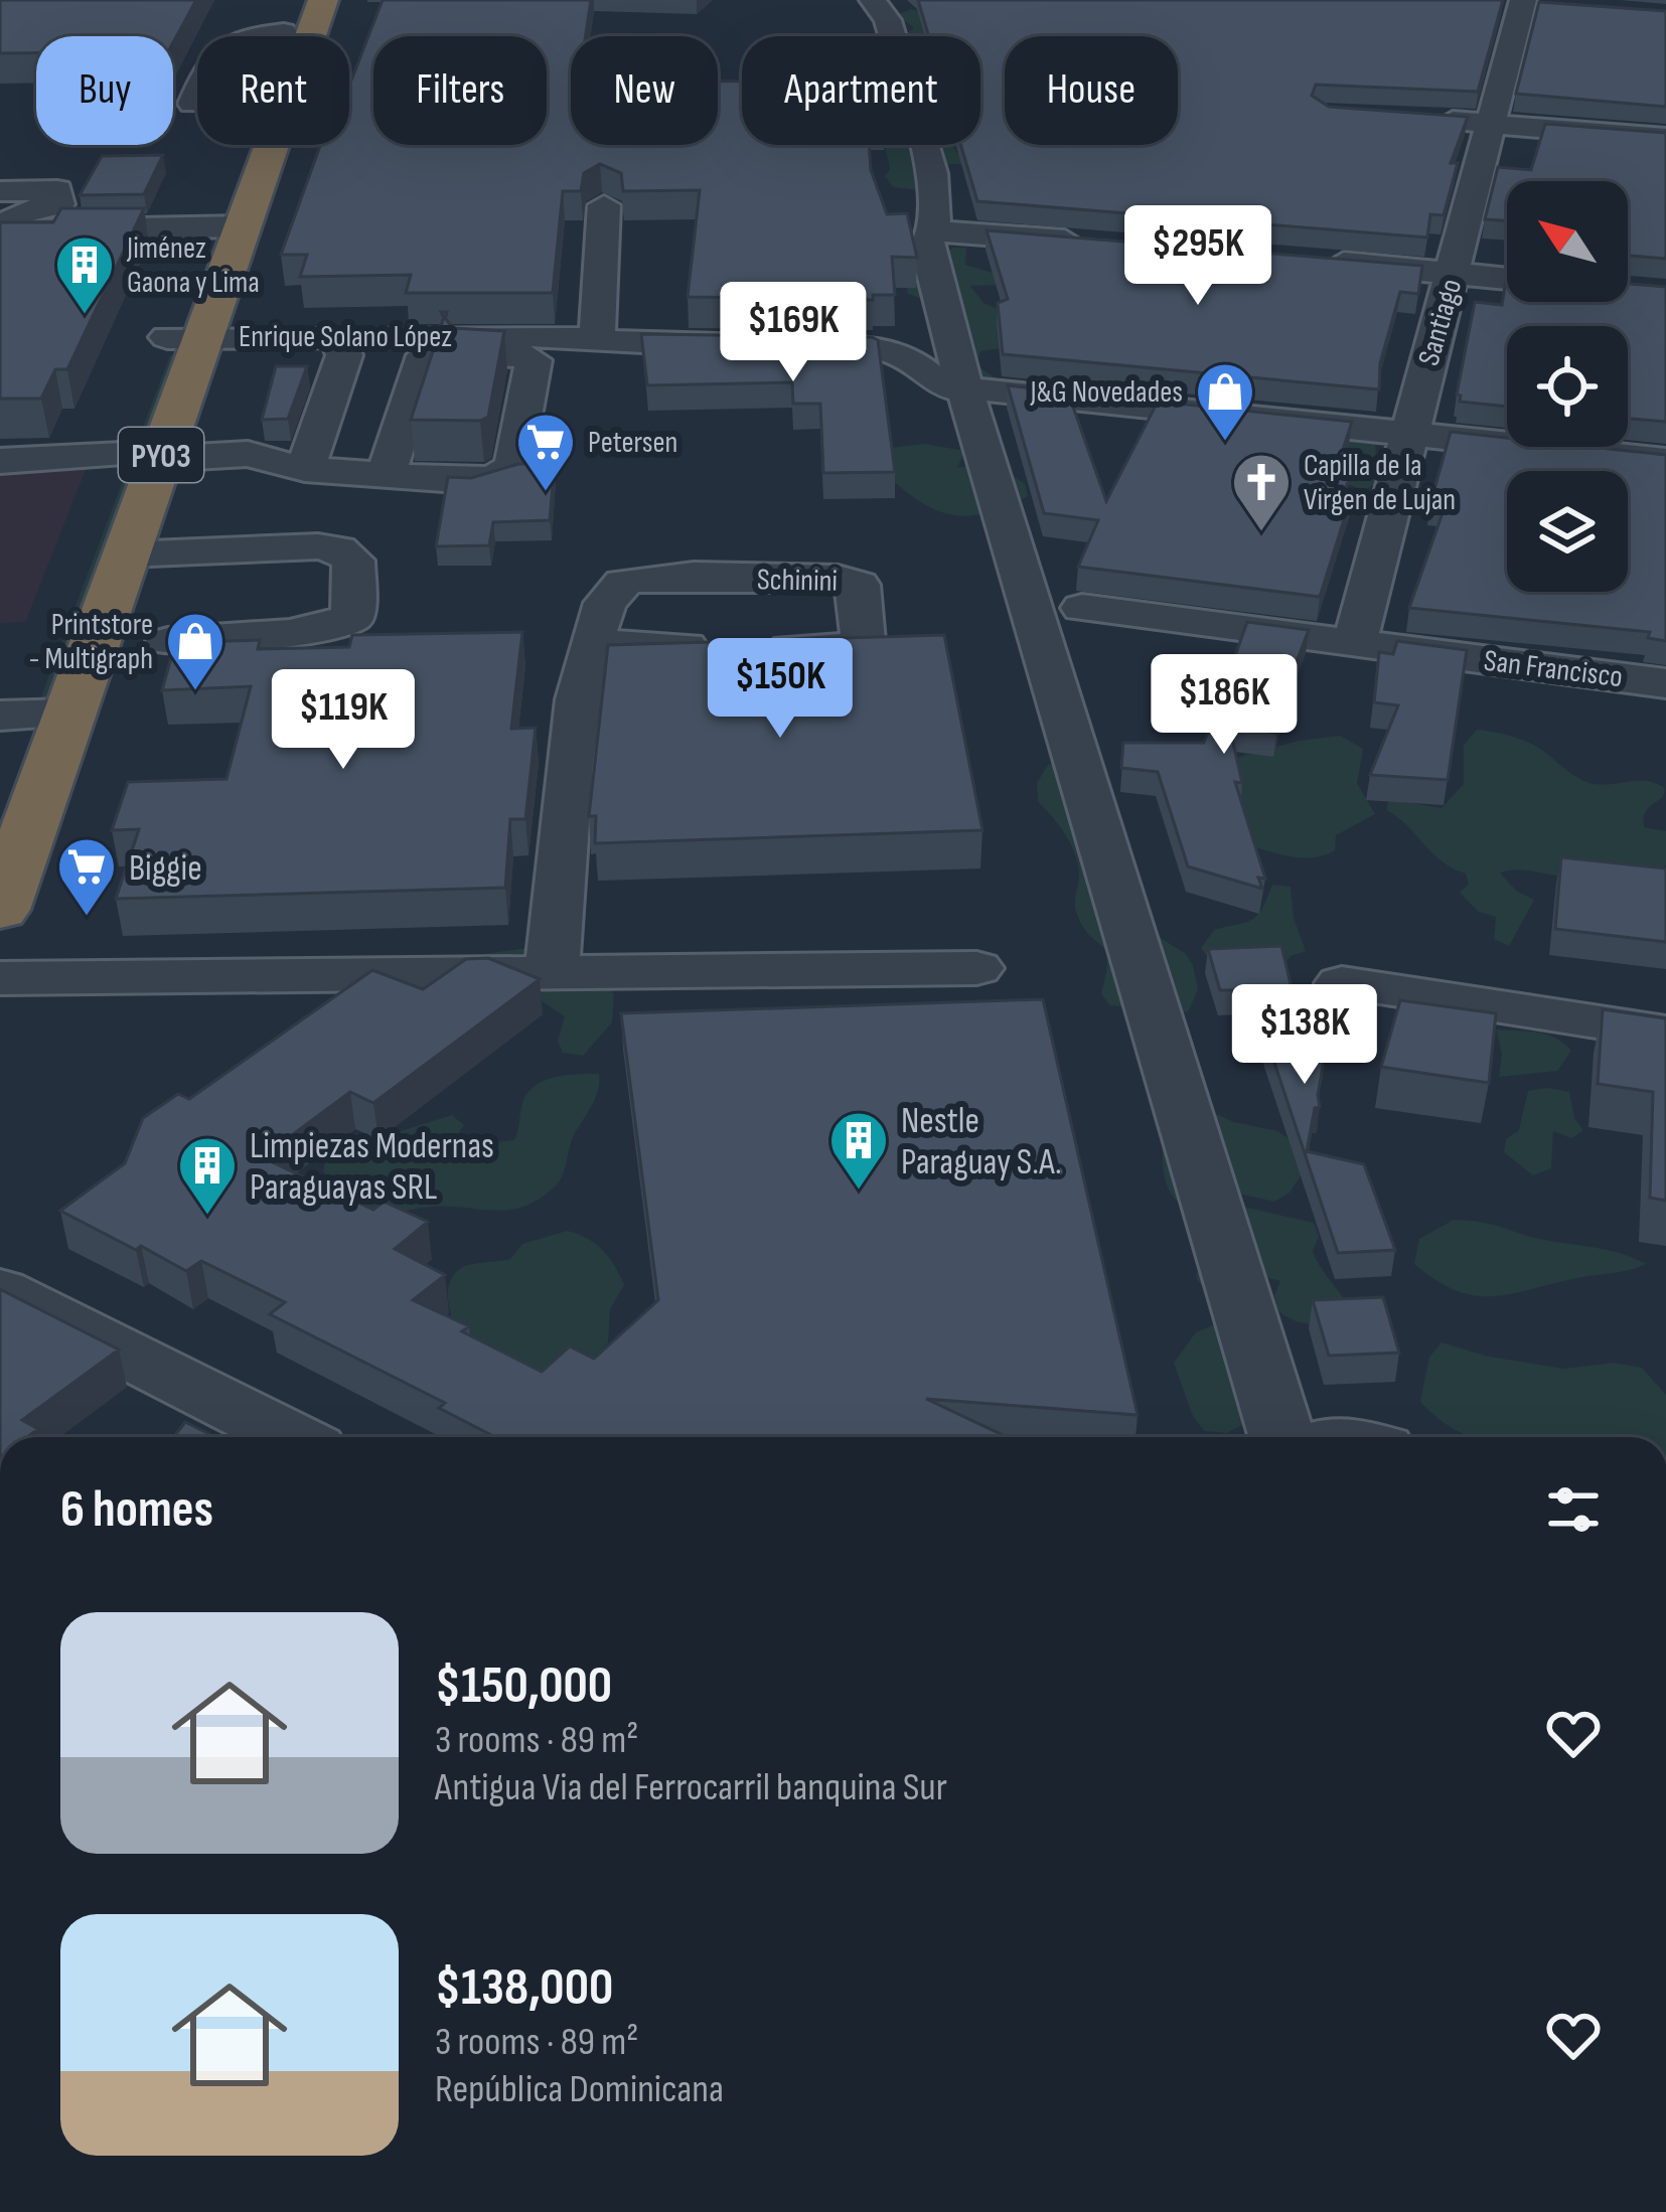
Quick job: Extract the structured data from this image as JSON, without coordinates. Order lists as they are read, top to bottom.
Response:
{
  "streets": {
    "highway": ["PY03"],
    "street": [
      "Santiago",
      "Enrique Solano López",
      "Schinini",
      "San Francisco"
    ]
  },
  "crossings": [
    ["Santiago", "Enrique Solano López"],
    ["Santiago", "San Francisco"]
  ],
  "places": {
    "building": ["Jiménez Gaona y Lima", "Nestle Paraguay S.A.", "Limpiezas Modernas Paraguayas SRL"],
    "shop": ["J&G Novedades", "Printstore - Multigraph"],
    "supermarket": ["Petersen", "Biggie"],
    "church": ["Capilla de la Virgen de Lujan"]
  },
  "north": "top left",
  "page": {
    "chip": [
      "Buy",
      "Rent",
      "Filters",
      "New",
      "Apartment",
      "House"
    ],
    "price": [
      "$295K",
      "$169K",
      "$150K",
      "$186K",
      "$119K",
      "$138K"
    ],
    "heading": "6 homes",
    "list": [
      {
        "name": "$150,000",
        "note": "3 rooms · 89 m² · Antigua Via del Ferrocarril banquina Sur"
      },
      {
        "name": "$138,000",
        "note": "3 rooms · 89 m² · República Dominicana"
      }
    ]
  }
}
